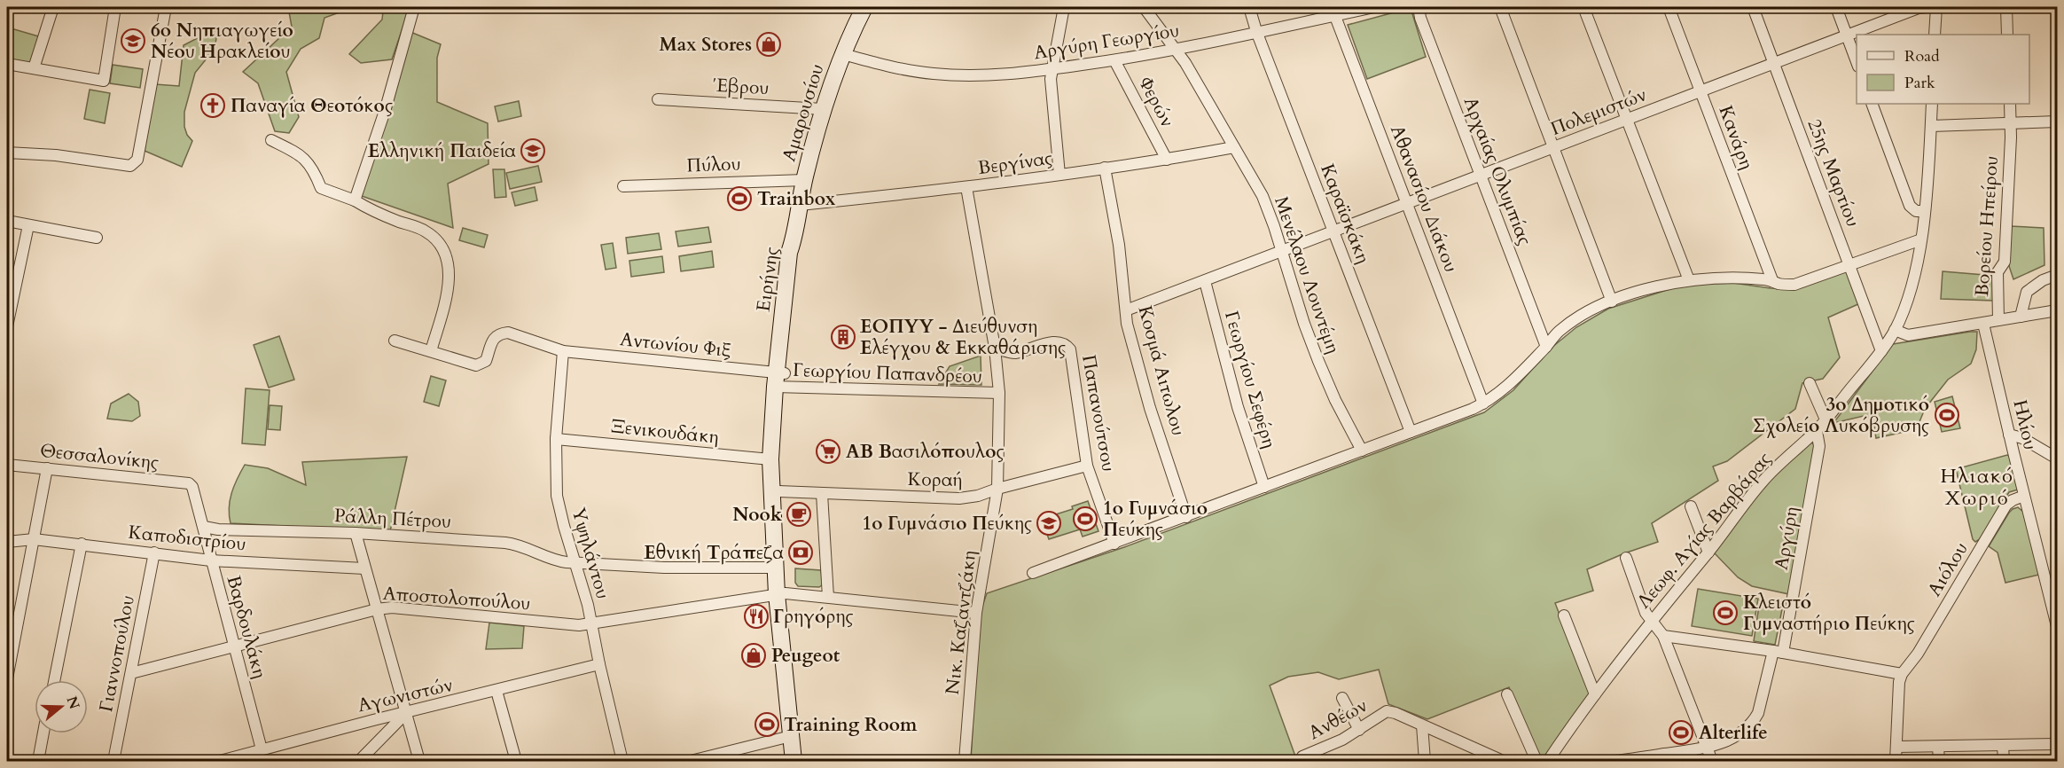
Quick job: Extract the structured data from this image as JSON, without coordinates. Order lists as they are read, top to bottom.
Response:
{
  "streets": {
    "main road": ["Αμαρουσίου", "Ειρήνης"],
    "street": [
      "Αργύρη Γεωργίου",
      "Έβρου",
      "Φερών",
      "Πολεμιστών",
      "Κανάρη",
      "Βεργίνας",
      "Πύλου",
      "Αρχαίας Ολυμπίας",
      "25ης Μαρτίου",
      "Αθανασίου Διάκου",
      "Καραϊσκάκη",
      "Βορείου Ηπείρου",
      "Μενέλαου Λουντέμη",
      "Αντωνίου Φιξ",
      "Κοσμά Αιτωλου",
      "Γεωργίου Παπανδρέου",
      "Γεωργίου Σεφέρη",
      "Παπανούτσου",
      "Ηλίου",
      "Ξενικουδάκη",
      "Θεσσαλονίκης",
      "Κοραή",
      "Ράλλη Πέτρου",
      "Λεωφ. Αγίας Βαρβάρας",
      "Καποδιστρίου",
      "Αργύρη",
      "Υψηλάντου",
      "Αιόλου",
      "Αποστολοπούλου",
      "Νικ. Καζαντζάκη",
      "Βαρδουλάκη",
      "Γιαννοπούλου",
      "Αγωνιστών",
      "Ανθέων"
    ]
  },
  "crossings": [
    ["Αργύρη Γεωργίου", "Φερών"],
    ["Αργύρη Γεωργίου", "Αμαρουσίου"],
    ["Αργύρη Γεωργίου", "Αθανασίου Διάκου"],
    ["Αργύρη Γεωργίου", "Καραϊσκάκη"],
    ["Αργύρη Γεωργίου", "Μενέλαου Λουντέμη"],
    ["Έβρου", "Αμαρουσίου"],
    ["Φερών", "Βεργίνας"],
    ["Πολεμιστών", "Κανάρη"],
    ["Πολεμιστών", "Αρχαίας Ολυμπίας"],
    ["Πολεμιστών", "25ης Μαρτίου"],
    ["Πολεμιστών", "Αθανασίου Διάκου"],
    ["Πολεμιστών", "Καραϊσκάκη"],
    ["Πολεμιστών", "Μενέλαου Λουντέμη"],
    ["Πολεμιστών", "Κοσμά Αιτωλου"],
    ["Πολεμιστών", "Γεωργίου Σεφέρη"],
    ["Αμαρουσίου", "Βεργίνας"],
    ["Αμαρουσίου", "Πύλου"],
    ["Αμαρουσίου", "Ειρήνης"],
    ["Βεργίνας", "Μενέλαου Λουντέμη"],
    ["Βεργίνας", "Κοσμά Αιτωλου"],
    ["25ης Μαρτίου", "Λεωφ. Αγίας Βαρβάρας"],
    ["Ειρήνης", "Αντωνίου Φιξ"],
    ["Ειρήνης", "Γεωργίου Παπανδρέου"],
    ["Ειρήνης", "Ξενικουδάκη"],
    ["Ειρήνης", "Κοραή"],
    ["Ειρήνης", "Ράλλη Πέτρου"],
    ["Ειρήνης", "Αποστολοπούλου"],
    ["Αντωνίου Φιξ", "Γεωργίου Παπανδρέου"],
    ["Αντωνίου Φιξ", "Υψηλάντου"],
    ["Γεωργίου Παπανδρέου", "Νικ. Καζαντζάκη"],
    ["Παπανούτσου", "Κοραή"],
    ["Παπανούτσου", "Νικ. Καζαντζάκη"],
    ["Ηλίου", "Αιόλου"],
    ["Ξενικουδάκη", "Υψηλάντου"],
    ["Θεσσαλονίκης", "Βαρδουλάκη"],
    ["Κοραή", "Νικ. Καζαντζάκη"],
    ["Ράλλη Πέτρου", "Υψηλάντου"],
    ["Ράλλη Πέτρου", "Βαρδουλάκη"],
    ["Λεωφ. Αγίας Βαρβάρας", "Αργύρη"],
    ["Καποδιστρίου", "Βαρδουλάκη"],
    ["Καποδιστρίου", "Γιαννοπούλου"],
    ["Υψηλάντου", "Αποστολοπούλου"],
    ["Υψηλάντου", "Αγωνιστών"],
    ["Αποστολοπούλου", "Νικ. Καζαντζάκη"],
    ["Αποστολοπούλου", "Βαρδουλάκη"],
    ["Αποστολοπούλου", "Γιαννοπούλου"],
    ["Βαρδουλάκη", "Αγωνιστών"]
  ],
  "districts": ["Ηλιακό Χωριό"],
  "places": {
    "school or university": ["6ο Νηπιαγωγείο Νέου Ηρακλείου", "Ελληνική Παιδεία", "1o Γυμνάσιο Πεύκης"],
    "shop": ["Max Stores", "Peugeot"],
    "church": ["Παναγία Θεοτόκος"],
    "sports": [
      "Trainbox",
      "3ο Δημοτικό Σχολείο Λυκόβρυσης",
      "1ο Γυμνάσιο Πεύκης",
      "Κλειστό Γυμναστήριο Πεύκης",
      "Training Room",
      "Alterlife"
    ],
    "building": ["ΕΟΠΥΥ - Διεύθυνση Ελέγχου & Εκκαθάρισης"],
    "supermarket": ["ΑΒ Βασιλόπουλος"],
    "cafe": ["Nook"],
    "bank": ["Εθνική Τράπεζα"],
    "restaurant": ["Γρηγόρης"]
  },
  "legend": ["Road", "Park"],
  "north": "right"
}
